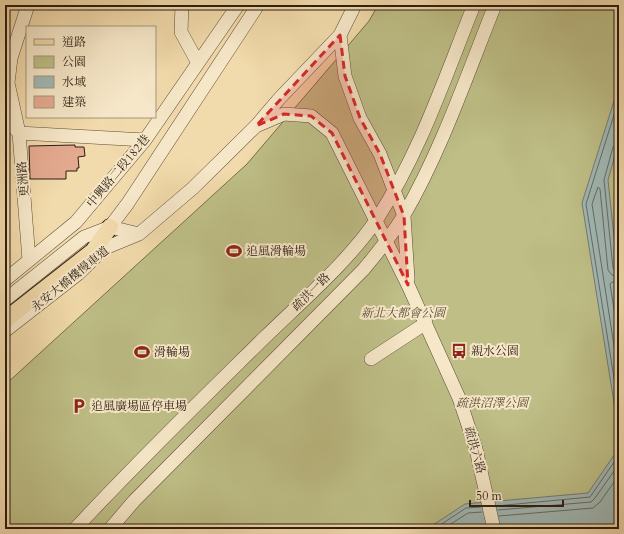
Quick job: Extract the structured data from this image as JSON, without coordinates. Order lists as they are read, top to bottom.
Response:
{
  "streets": {
    "street": [
      "中興路二段182巷",
      "更洲路",
      "永安大橋機慢車道",
      "疏洪一路",
      "疏洪六路"
    ]
  },
  "crossings": [
    ["中興路二段182巷", "更洲路"],
    ["永安大橋機慢車道", "疏洪六路"],
    ["疏洪一路", "疏洪六路"]
  ],
  "parks": ["新北大都會公園", "疏洪沼澤公園"],
  "places": {
    "sports": ["追風滑輪場", "滑輪場"],
    "bus stop": ["親水公園"],
    "parking": ["追風廣場區停車場"]
  },
  "legend": [
    "道路",
    "公園",
    "水域",
    "建築"
  ],
  "scale_bar": "50 m"
}
